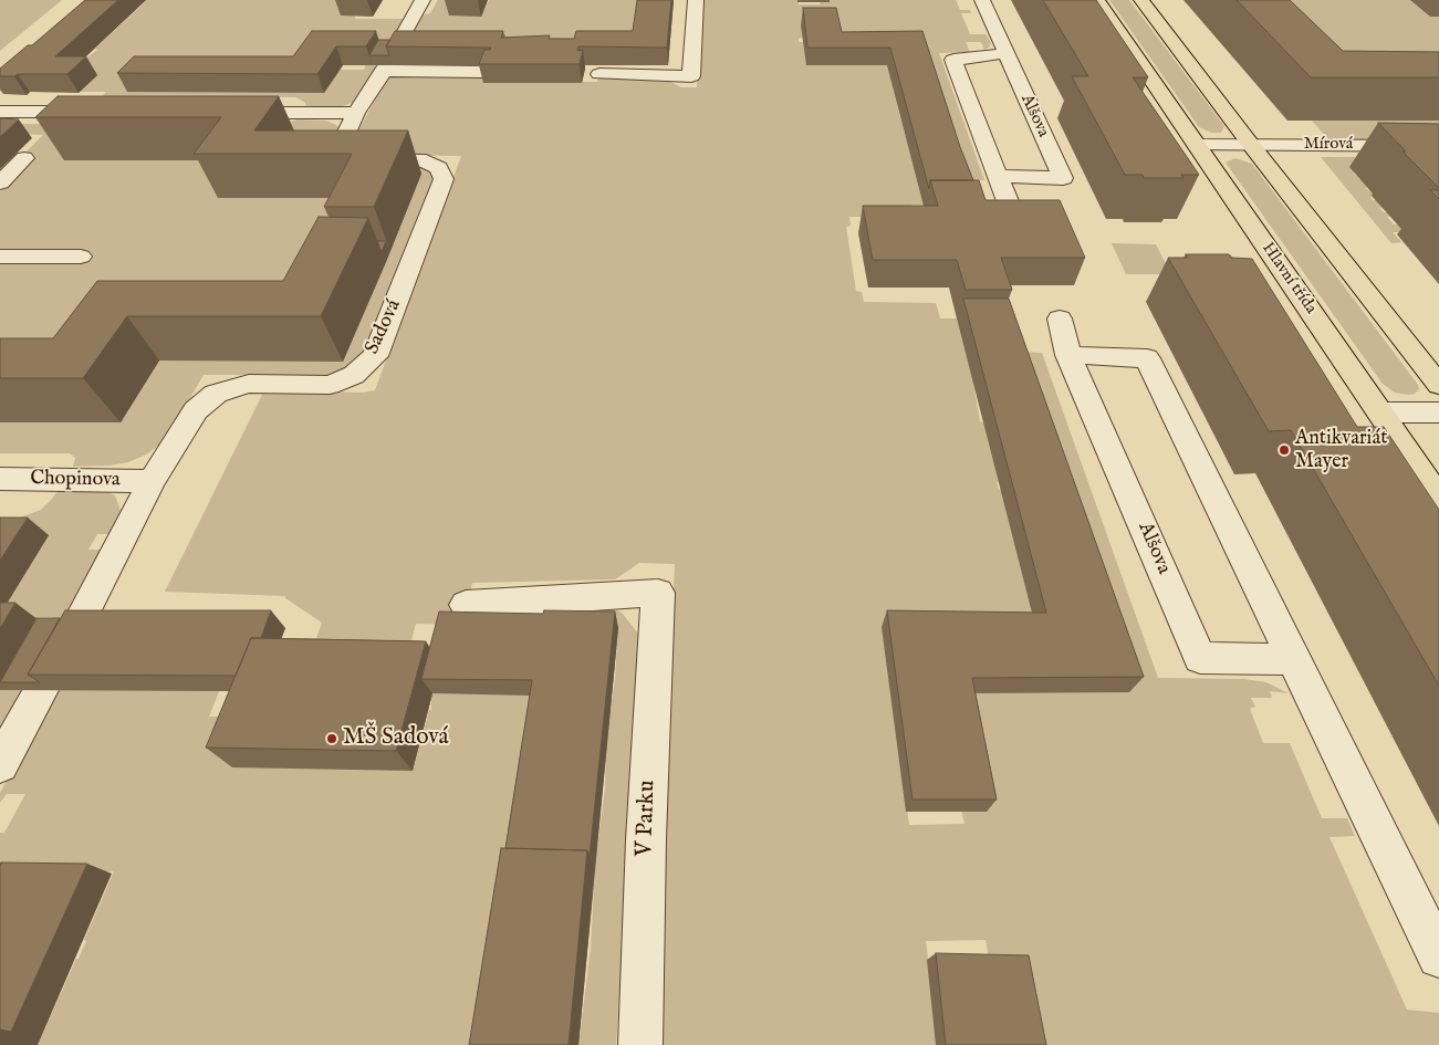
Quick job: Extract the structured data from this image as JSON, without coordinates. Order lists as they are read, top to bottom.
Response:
{
  "streets": {
    "main road": ["Hlavní třída"],
    "street": [
      "Alšova",
      "Mírová",
      "Sadová",
      "Chopinova",
      "V Parku"
    ]
  },
  "crossings": [
    ["Sadová", "Chopinova"]
  ],
  "places": ["Antikvariát Mayer", "MŠ Sadová"]
}
